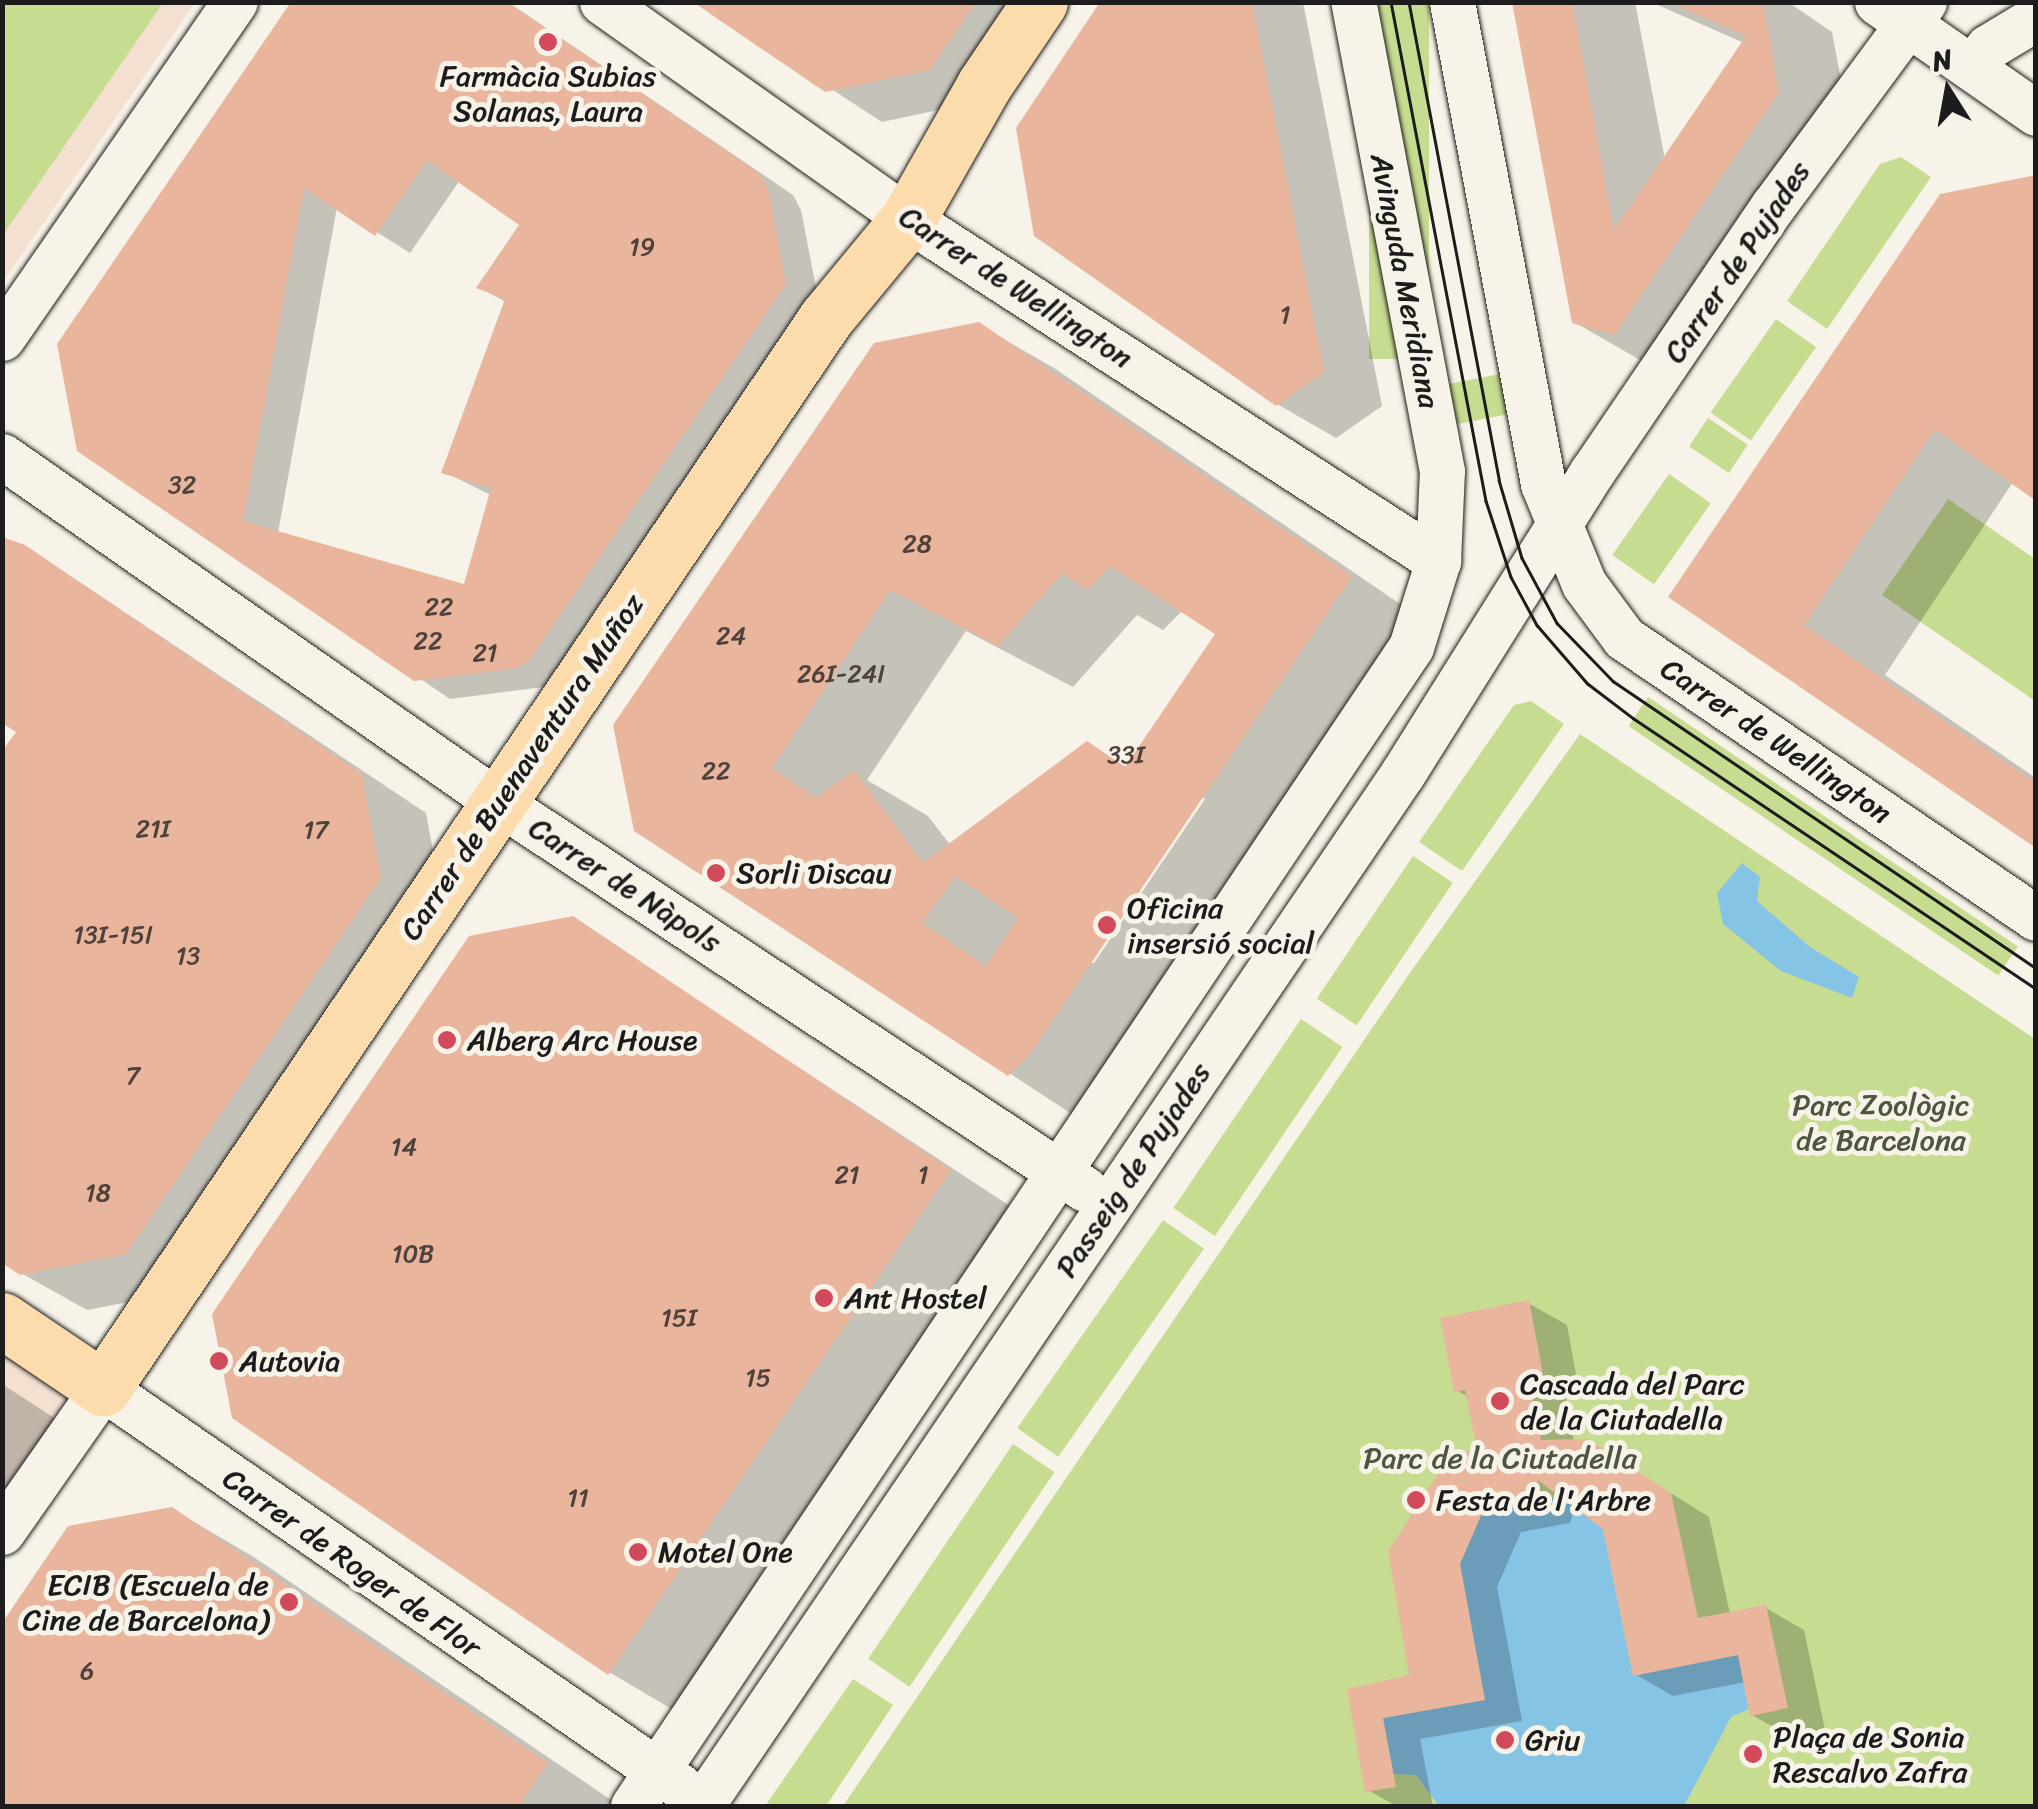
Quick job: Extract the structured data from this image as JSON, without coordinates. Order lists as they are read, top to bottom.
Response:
{
  "streets": {
    "main road": ["Carrer de Buenaventura Muñoz", "Carrer de Roger de Flor"],
    "street": [
      "Carrer de Pujades",
      "Avinguda Meridiana",
      "Carrer de Wellington",
      "Carrer de Nàpols",
      "Passeig de Pujades"
    ]
  },
  "crossings": [
    ["Carrer de Pujades", "Carrer de Wellington"],
    ["Carrer de Pujades", "Passeig de Pujades"],
    ["Avinguda Meridiana", "Carrer de Wellington"],
    ["Avinguda Meridiana", "Passeig de Pujades"],
    ["Carrer de Wellington", "Carrer de Buenaventura Muñoz"],
    ["Carrer de Wellington", "Passeig de Pujades"],
    ["Carrer de Buenaventura Muñoz", "Carrer de Nàpols"],
    ["Carrer de Buenaventura Muñoz", "Carrer de Roger de Flor"],
    ["Carrer de Nàpols", "Passeig de Pujades"],
    ["Passeig de Pujades", "Carrer de Roger de Flor"]
  ],
  "parks": ["Parc Zoològic de Barcelona", "Parc de la Ciutadella"],
  "places": [
    "Farmàcia Subias Solanas, Laura",
    "Sorli Discau",
    "Oficina insersió social",
    "Alberg Arc House",
    "Ant Hostel",
    "Autovia",
    "Cascada del Parc de la Ciutadella",
    "Festa de l'Arbre",
    "Motel One",
    "ECIB (Escuela de Cine de Barcelona)",
    "Griu",
    "Plaça de Sonia Rescalvo Zafra"
  ],
  "house_numbers": [
    "19",
    "1",
    "32",
    "28",
    "22",
    "24",
    "22",
    "21",
    "26I-24I",
    "33I",
    "22",
    "21I",
    "17",
    "13I-15I",
    "13",
    "7",
    "14",
    "21",
    "1",
    "18",
    "10B",
    "15I",
    "15",
    "11",
    "6"
  ],
  "north": "top"
}
